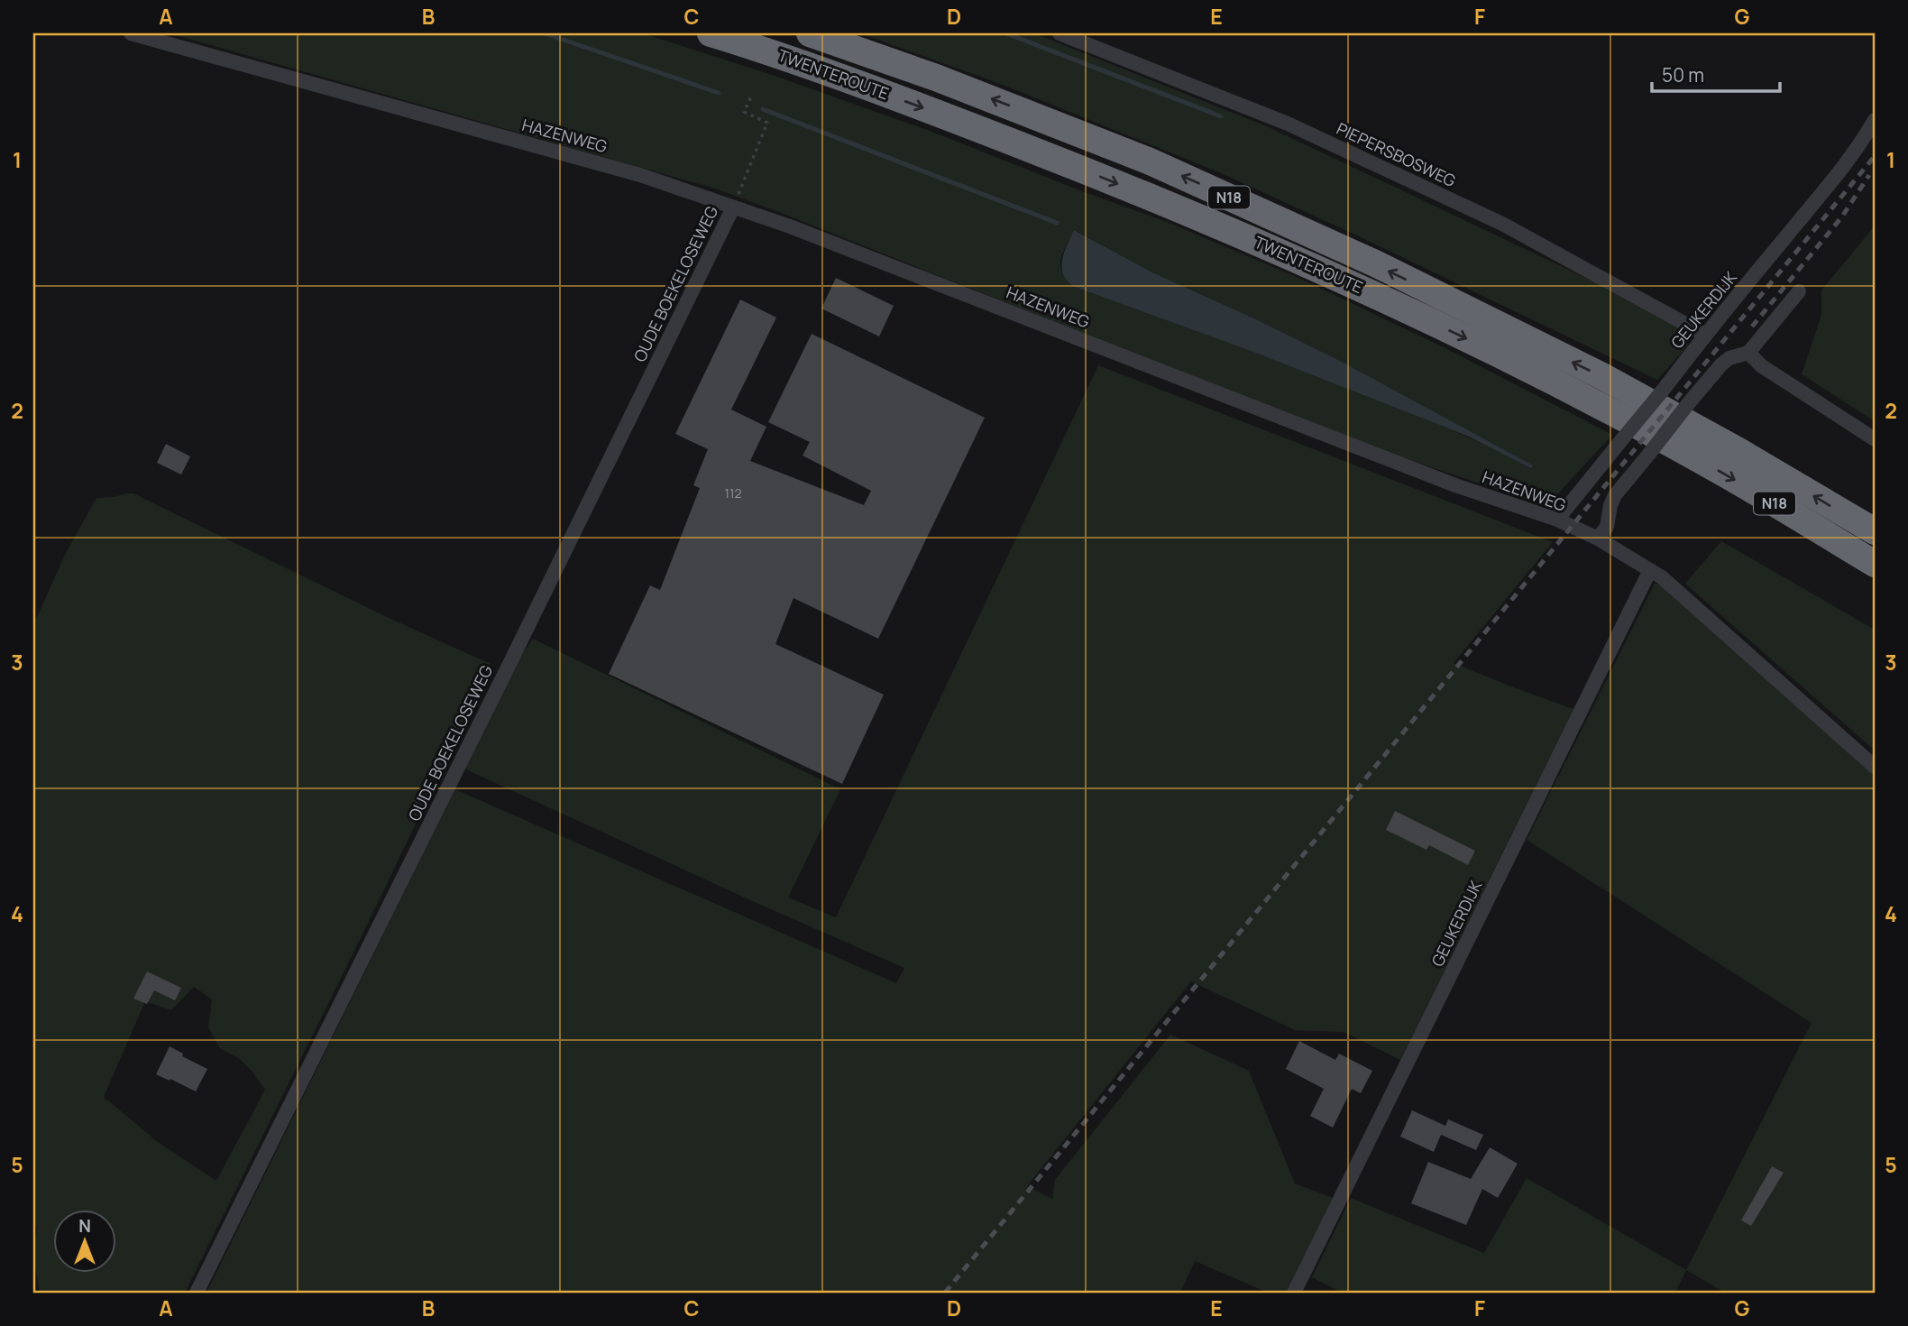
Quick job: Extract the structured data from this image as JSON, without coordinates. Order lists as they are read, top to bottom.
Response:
{
  "streets": {
    "highway": ["TWENTEROUTE", "N18"],
    "street": [
      "HAZENWEG",
      "PIEPERSBOSWEG",
      "OUDE BOEKELOSEWEG",
      "GEUKERDIJK"
    ]
  },
  "crossings": [
    ["HAZENWEG", "OUDE BOEKELOSEWEG"],
    ["HAZENWEG", "GEUKERDIJK"],
    ["PIEPERSBOSWEG", "GEUKERDIJK"]
  ],
  "house_numbers": ["112"],
  "scale_bar": "50 m",
  "north": "top",
  "grid": {
    "columns": [
      "A",
      "B",
      "C",
      "D",
      "E",
      "F",
      "G"
    ],
    "rows": [
      "1",
      "2",
      "3",
      "4",
      "5"
    ]
  }
}
